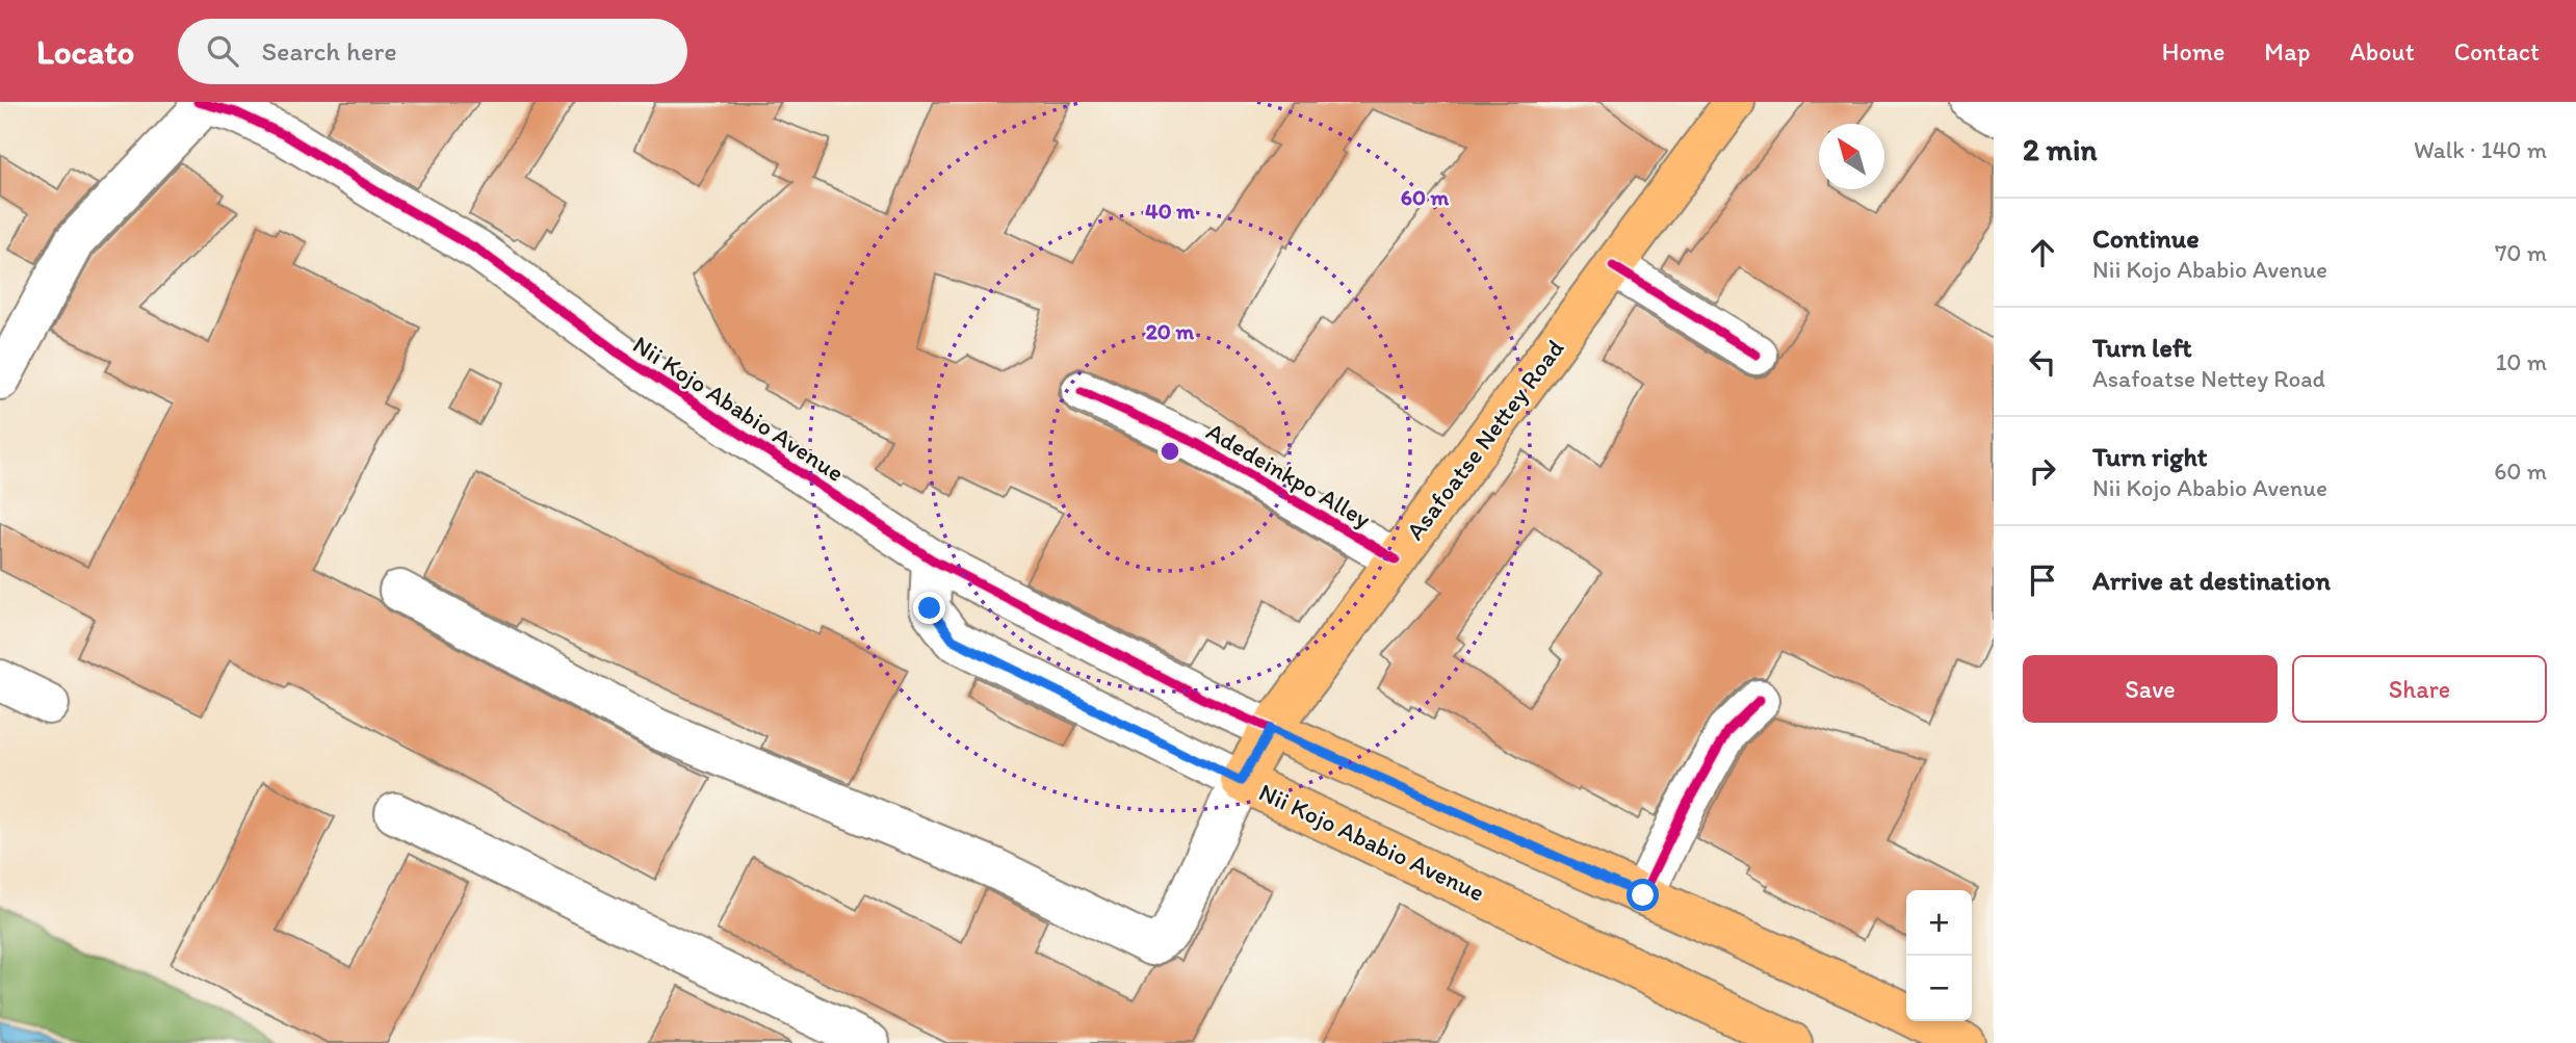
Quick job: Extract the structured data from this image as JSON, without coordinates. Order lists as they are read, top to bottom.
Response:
{
  "streets": {
    "main road": ["Nii Kojo Ababio Avenue", "Asafoatse Nettey Road"],
    "street": ["Adedeinkpo Alley"]
  },
  "crossings": [
    ["Nii Kojo Ababio Avenue", "Asafoatse Nettey Road"],
    ["Asafoatse Nettey Road", "Adedeinkpo Alley"]
  ],
  "north": "top left",
  "page": {
    "header": "Locato",
    "search": "Search here",
    "nav": [
      "Home",
      "Map",
      "About",
      "Contact"
    ],
    "heading": ["2 min", "Walk · 140 m"],
    "list": [
      ["Continue", "Nii Kojo Ababio Avenue", "70 m"],
      ["Turn left", "Asafoatse Nettey Road", "10 m"],
      ["Turn right", "Nii Kojo Ababio Avenue", "60 m"],
      "Arrive at destination"
    ],
    "buttons": ["Save", "Share"],
    "map_buttons": ["+", "−"]
  },
  "rings": ["60 m", "40 m", "20 m"]
}
